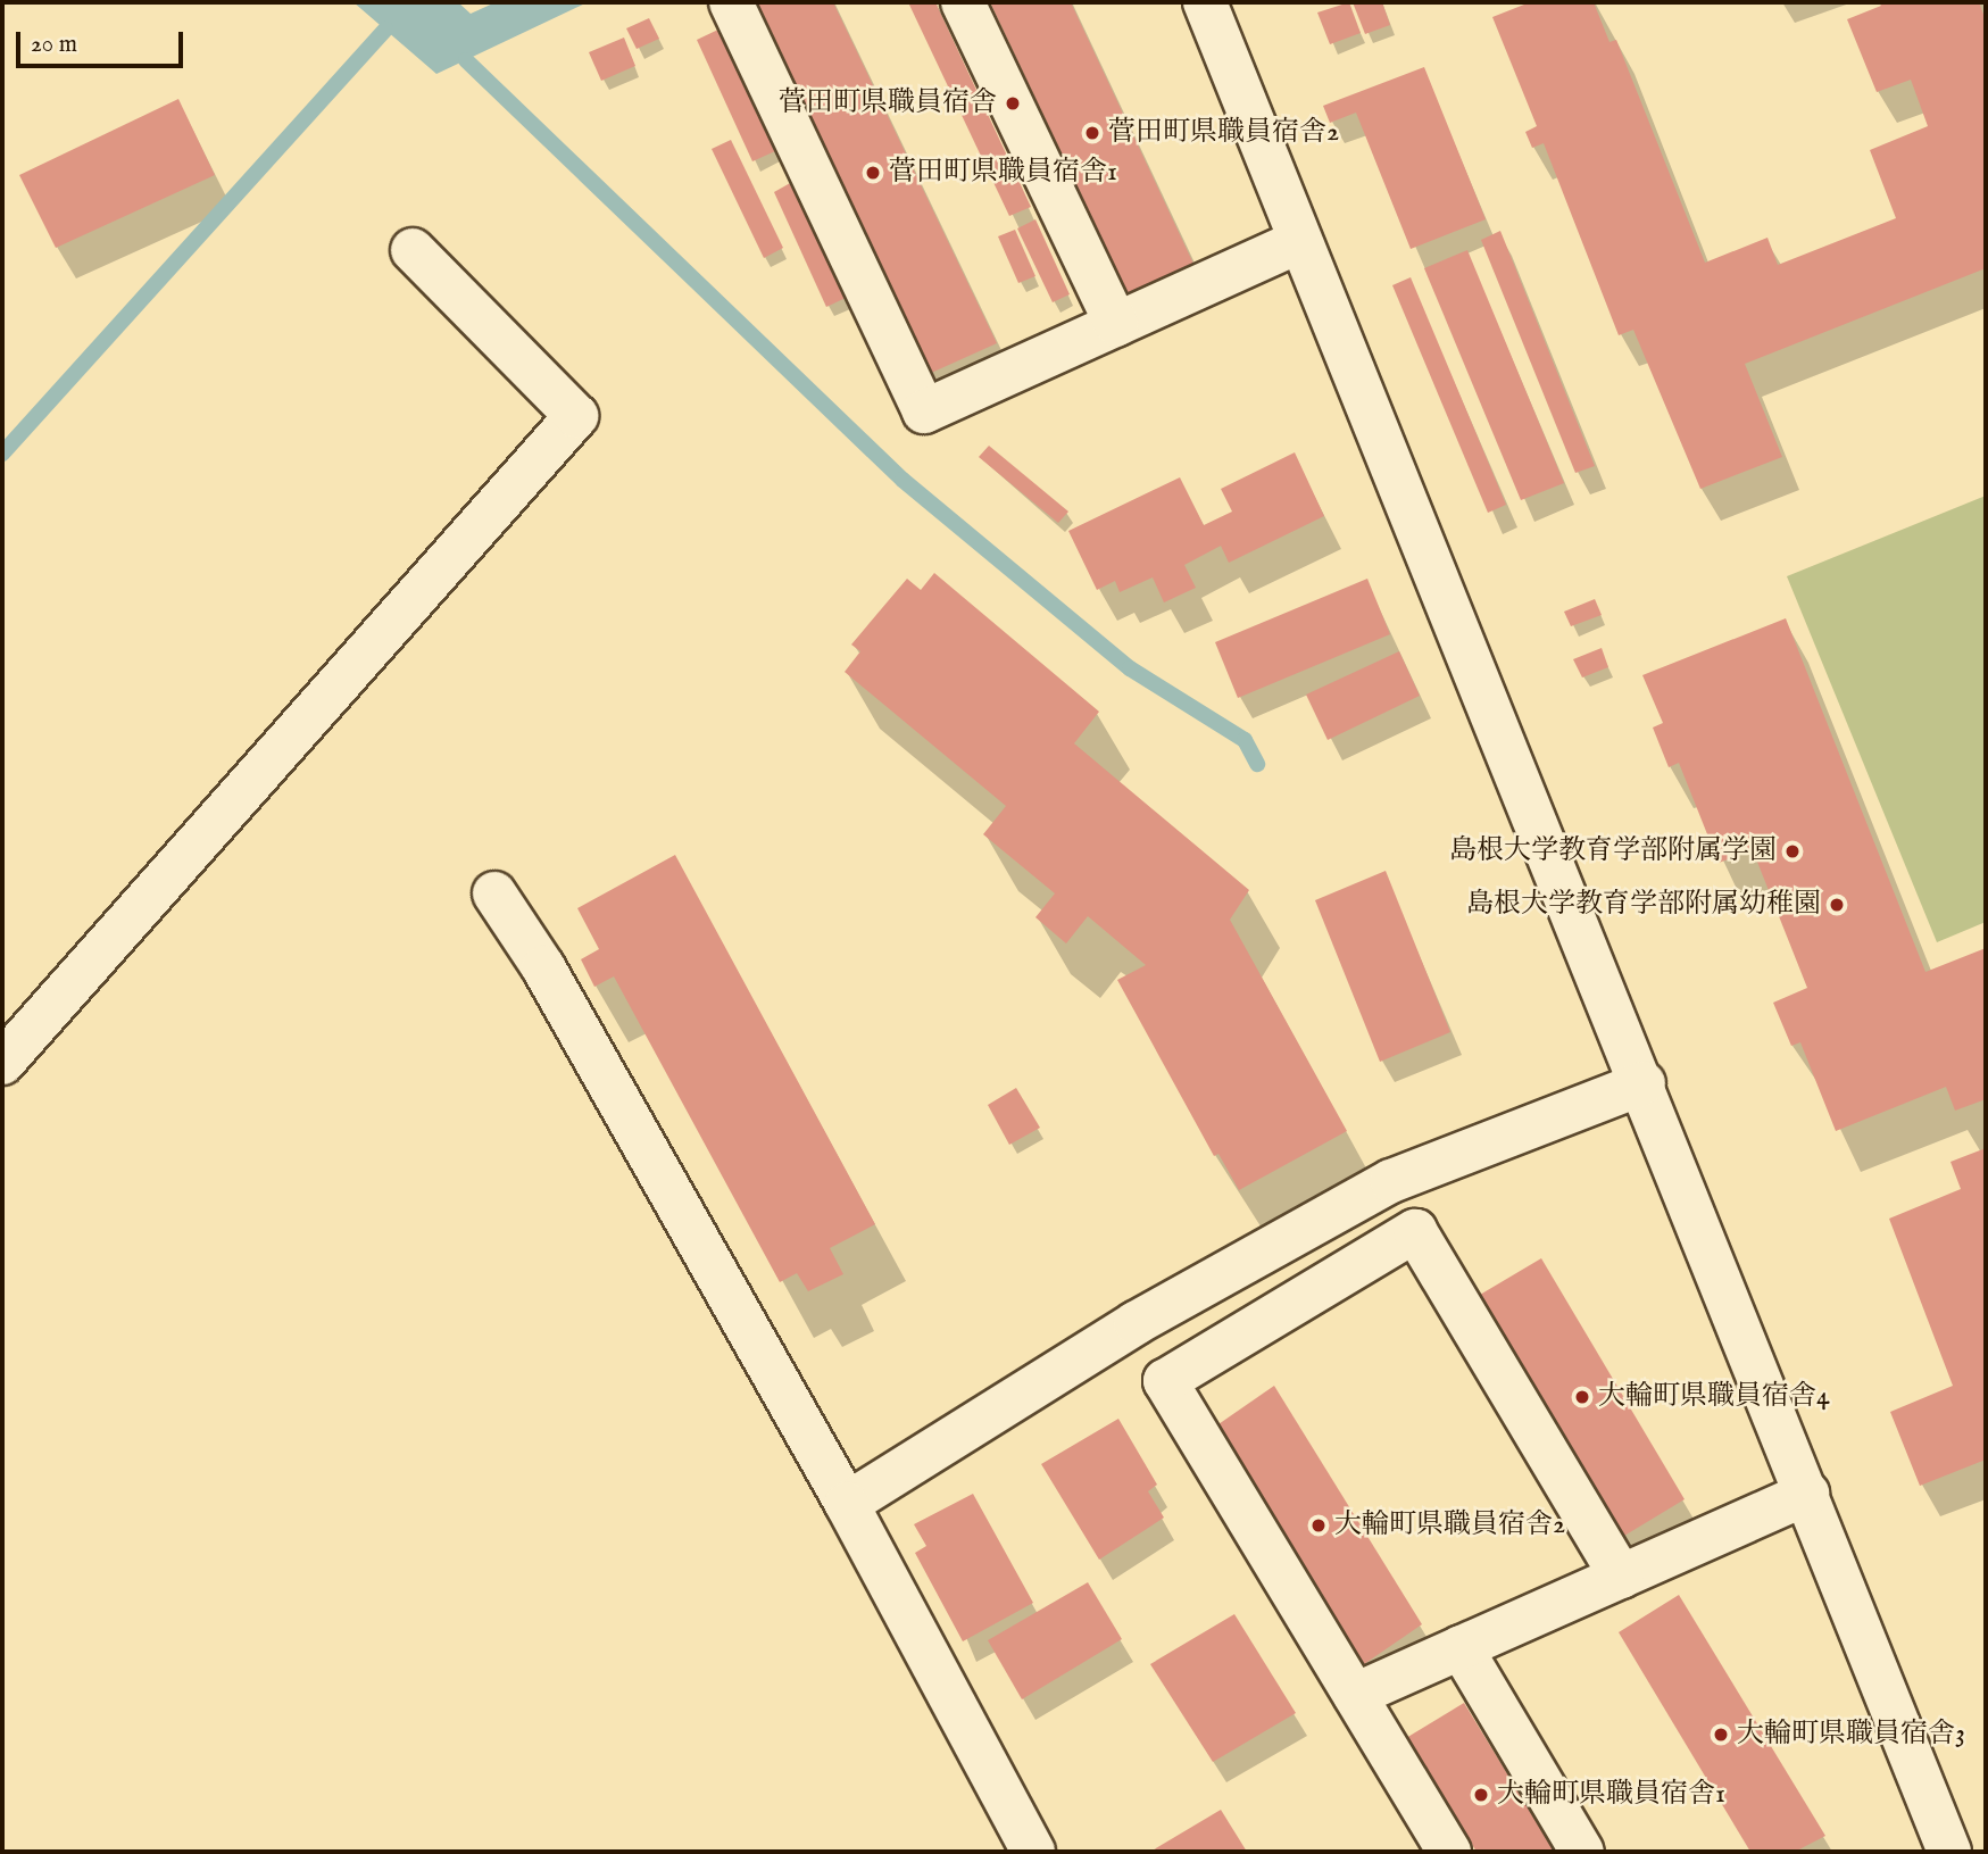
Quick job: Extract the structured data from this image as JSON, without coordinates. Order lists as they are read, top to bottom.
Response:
{
  "places": [
    "菅田町県職員宿舎",
    "菅田町県職員宿舎2",
    "菅田町県職員宿舎1",
    "島根大学教育学部附属学園",
    "島根大学教育学部附属幼稚園",
    "大輪町県職員宿舎4",
    "大輪町県職員宿舎2",
    "大輪町県職員宿舎3",
    "大輪町県職員宿舎1"
  ],
  "scale_bar": "20 m"
}
